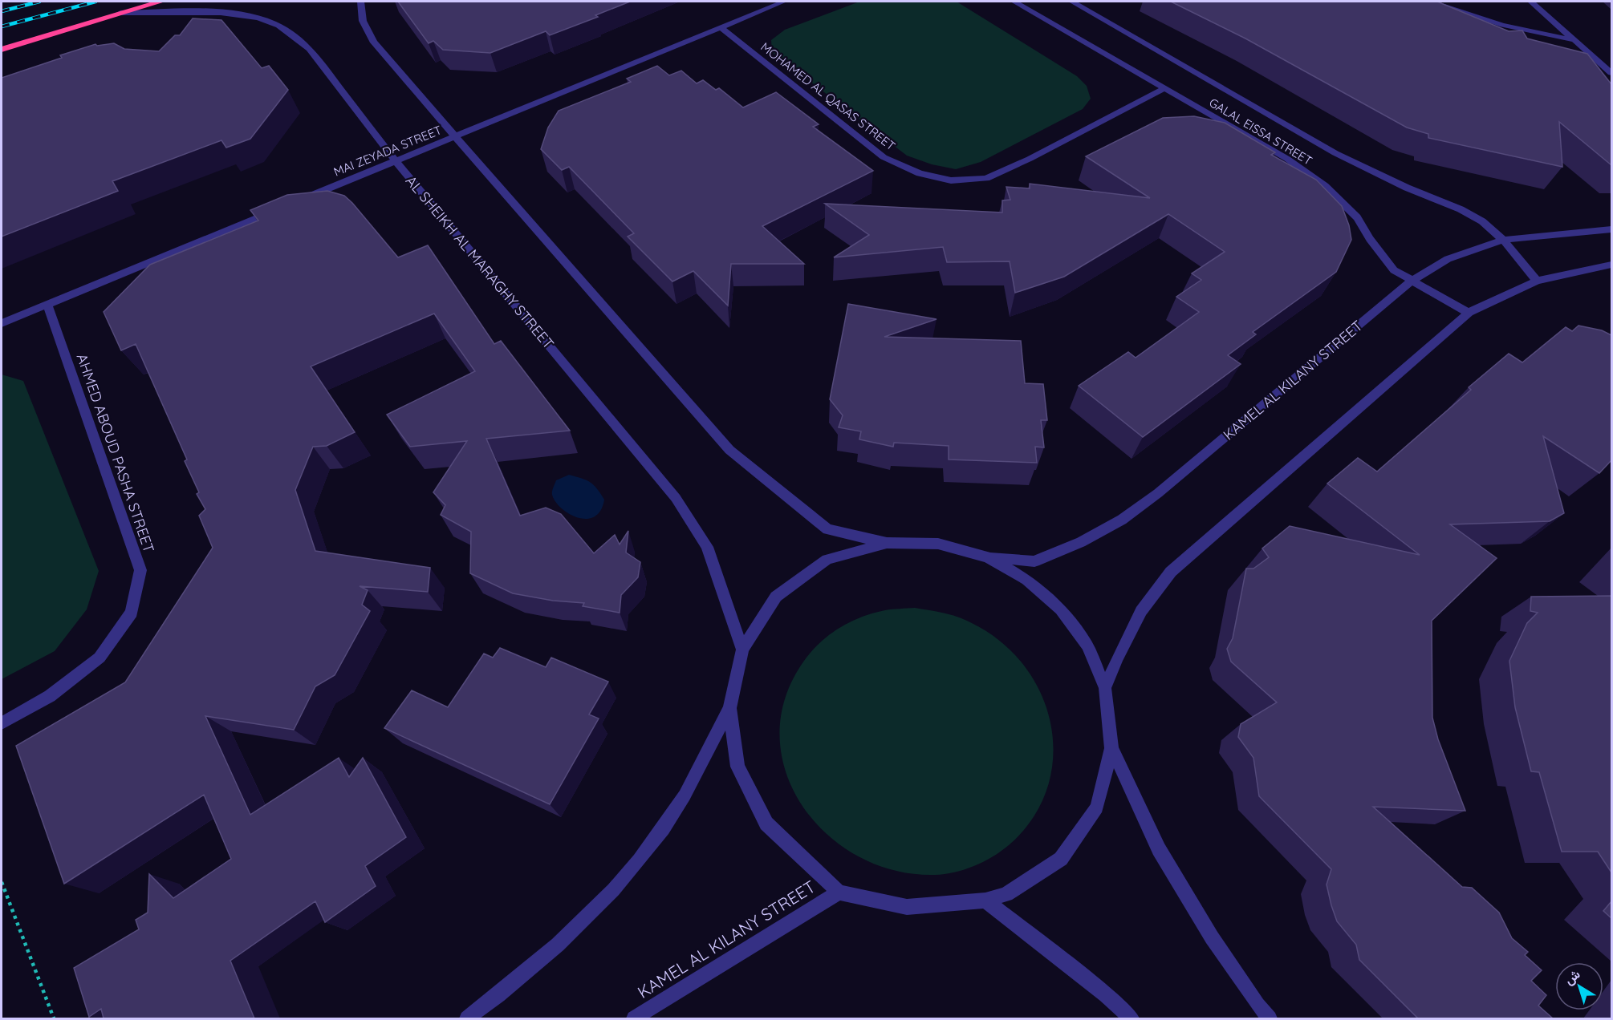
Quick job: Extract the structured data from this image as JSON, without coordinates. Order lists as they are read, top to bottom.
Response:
{
  "streets": {
    "street": [
      "MOHAMED AL QASAS STREET",
      "GALAL EISSA STREET",
      "MAI ZEYADA STREET",
      "AL SHEIKH AL MARAGHY STREET",
      "KAMEL AL KILANY STREET",
      "AHMED ABOUD PASHA STREET"
    ]
  },
  "crossings": [
    ["MOHAMED AL QASAS STREET", "GALAL EISSA STREET"],
    ["MOHAMED AL QASAS STREET", "MAI ZEYADA STREET"],
    ["GALAL EISSA STREET", "KAMEL AL KILANY STREET"],
    ["MAI ZEYADA STREET", "AL SHEIKH AL MARAGHY STREET"]
  ],
  "north": "top left"
}
